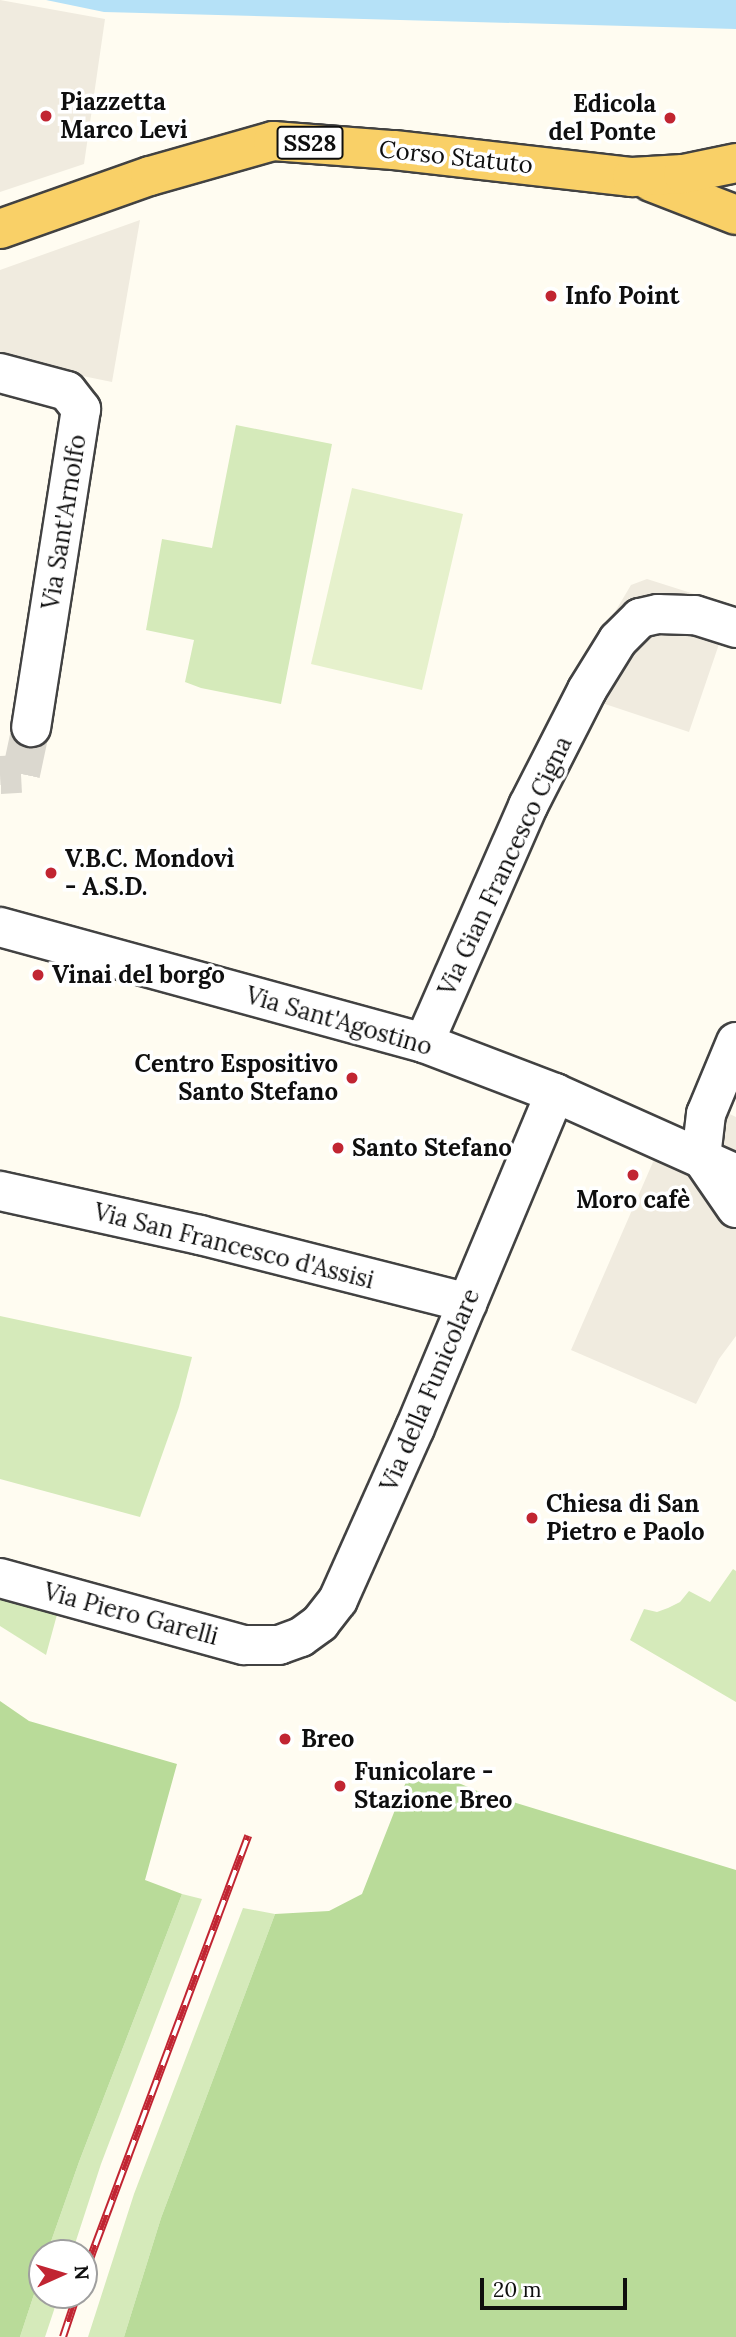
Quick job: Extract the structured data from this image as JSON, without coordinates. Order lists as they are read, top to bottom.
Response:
{
  "streets": {
    "main road": ["SS28", "Corso Statuto"],
    "street": [
      "Via Sant'Arnolfo",
      "Via Gian Francesco Cigna",
      "Via Sant'Agostino",
      "Via San Francesco d'Assisi",
      "Via della Funicolare",
      "Via Piero Garelli"
    ]
  },
  "crossings": [
    ["Via Gian Francesco Cigna", "Via Sant'Agostino"],
    ["Via Sant'Agostino", "Via della Funicolare"],
    ["Via San Francesco d'Assisi", "Via della Funicolare"],
    ["Via della Funicolare", "Via Piero Garelli"]
  ],
  "places": [
    "Piazzetta Marco Levi",
    "Edicola del Ponte",
    "Info Point",
    "V.B.C. Mondovì - A.S.D.",
    "Vinai del borgo",
    "Centro Espositivo Santo Stefano",
    "Santo Stefano",
    "Moro cafè",
    "Chiesa di San Pietro e Paolo",
    "Breo",
    "Funicolare - Stazione Breo"
  ],
  "scale_bar": "20 m",
  "north": "right"
}
